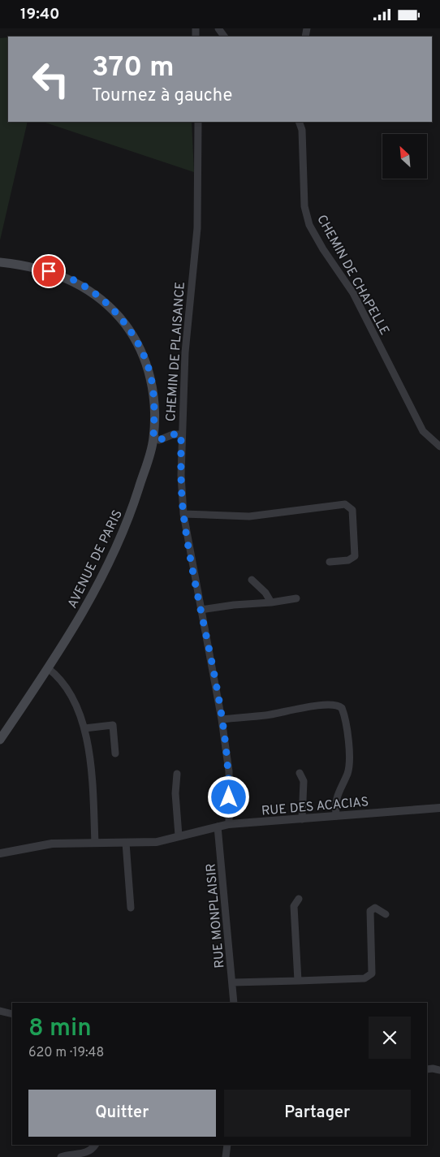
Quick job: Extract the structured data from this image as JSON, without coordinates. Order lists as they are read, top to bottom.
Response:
{
  "streets": {
    "main road": ["AVENUE DE PARIS"],
    "street": [
      "CHEMIN DE CHAPELLE",
      "CHEMIN DE PLAISANCE",
      "RUE DES ACACIAS",
      "RUE MONPLAISIR"
    ]
  },
  "crossings": [
    ["CHEMIN DE PLAISANCE", "RUE DES ACACIAS"],
    ["RUE DES ACACIAS", "RUE MONPLAISIR"]
  ],
  "north": "top left",
  "page": {
    "status": "19:40",
    "turn": ["370 m", "Tournez à gauche"],
    "heading": ["8 min", "620 m · 19:48"],
    "buttons": ["Quitter", "Partager"]
  }
}
